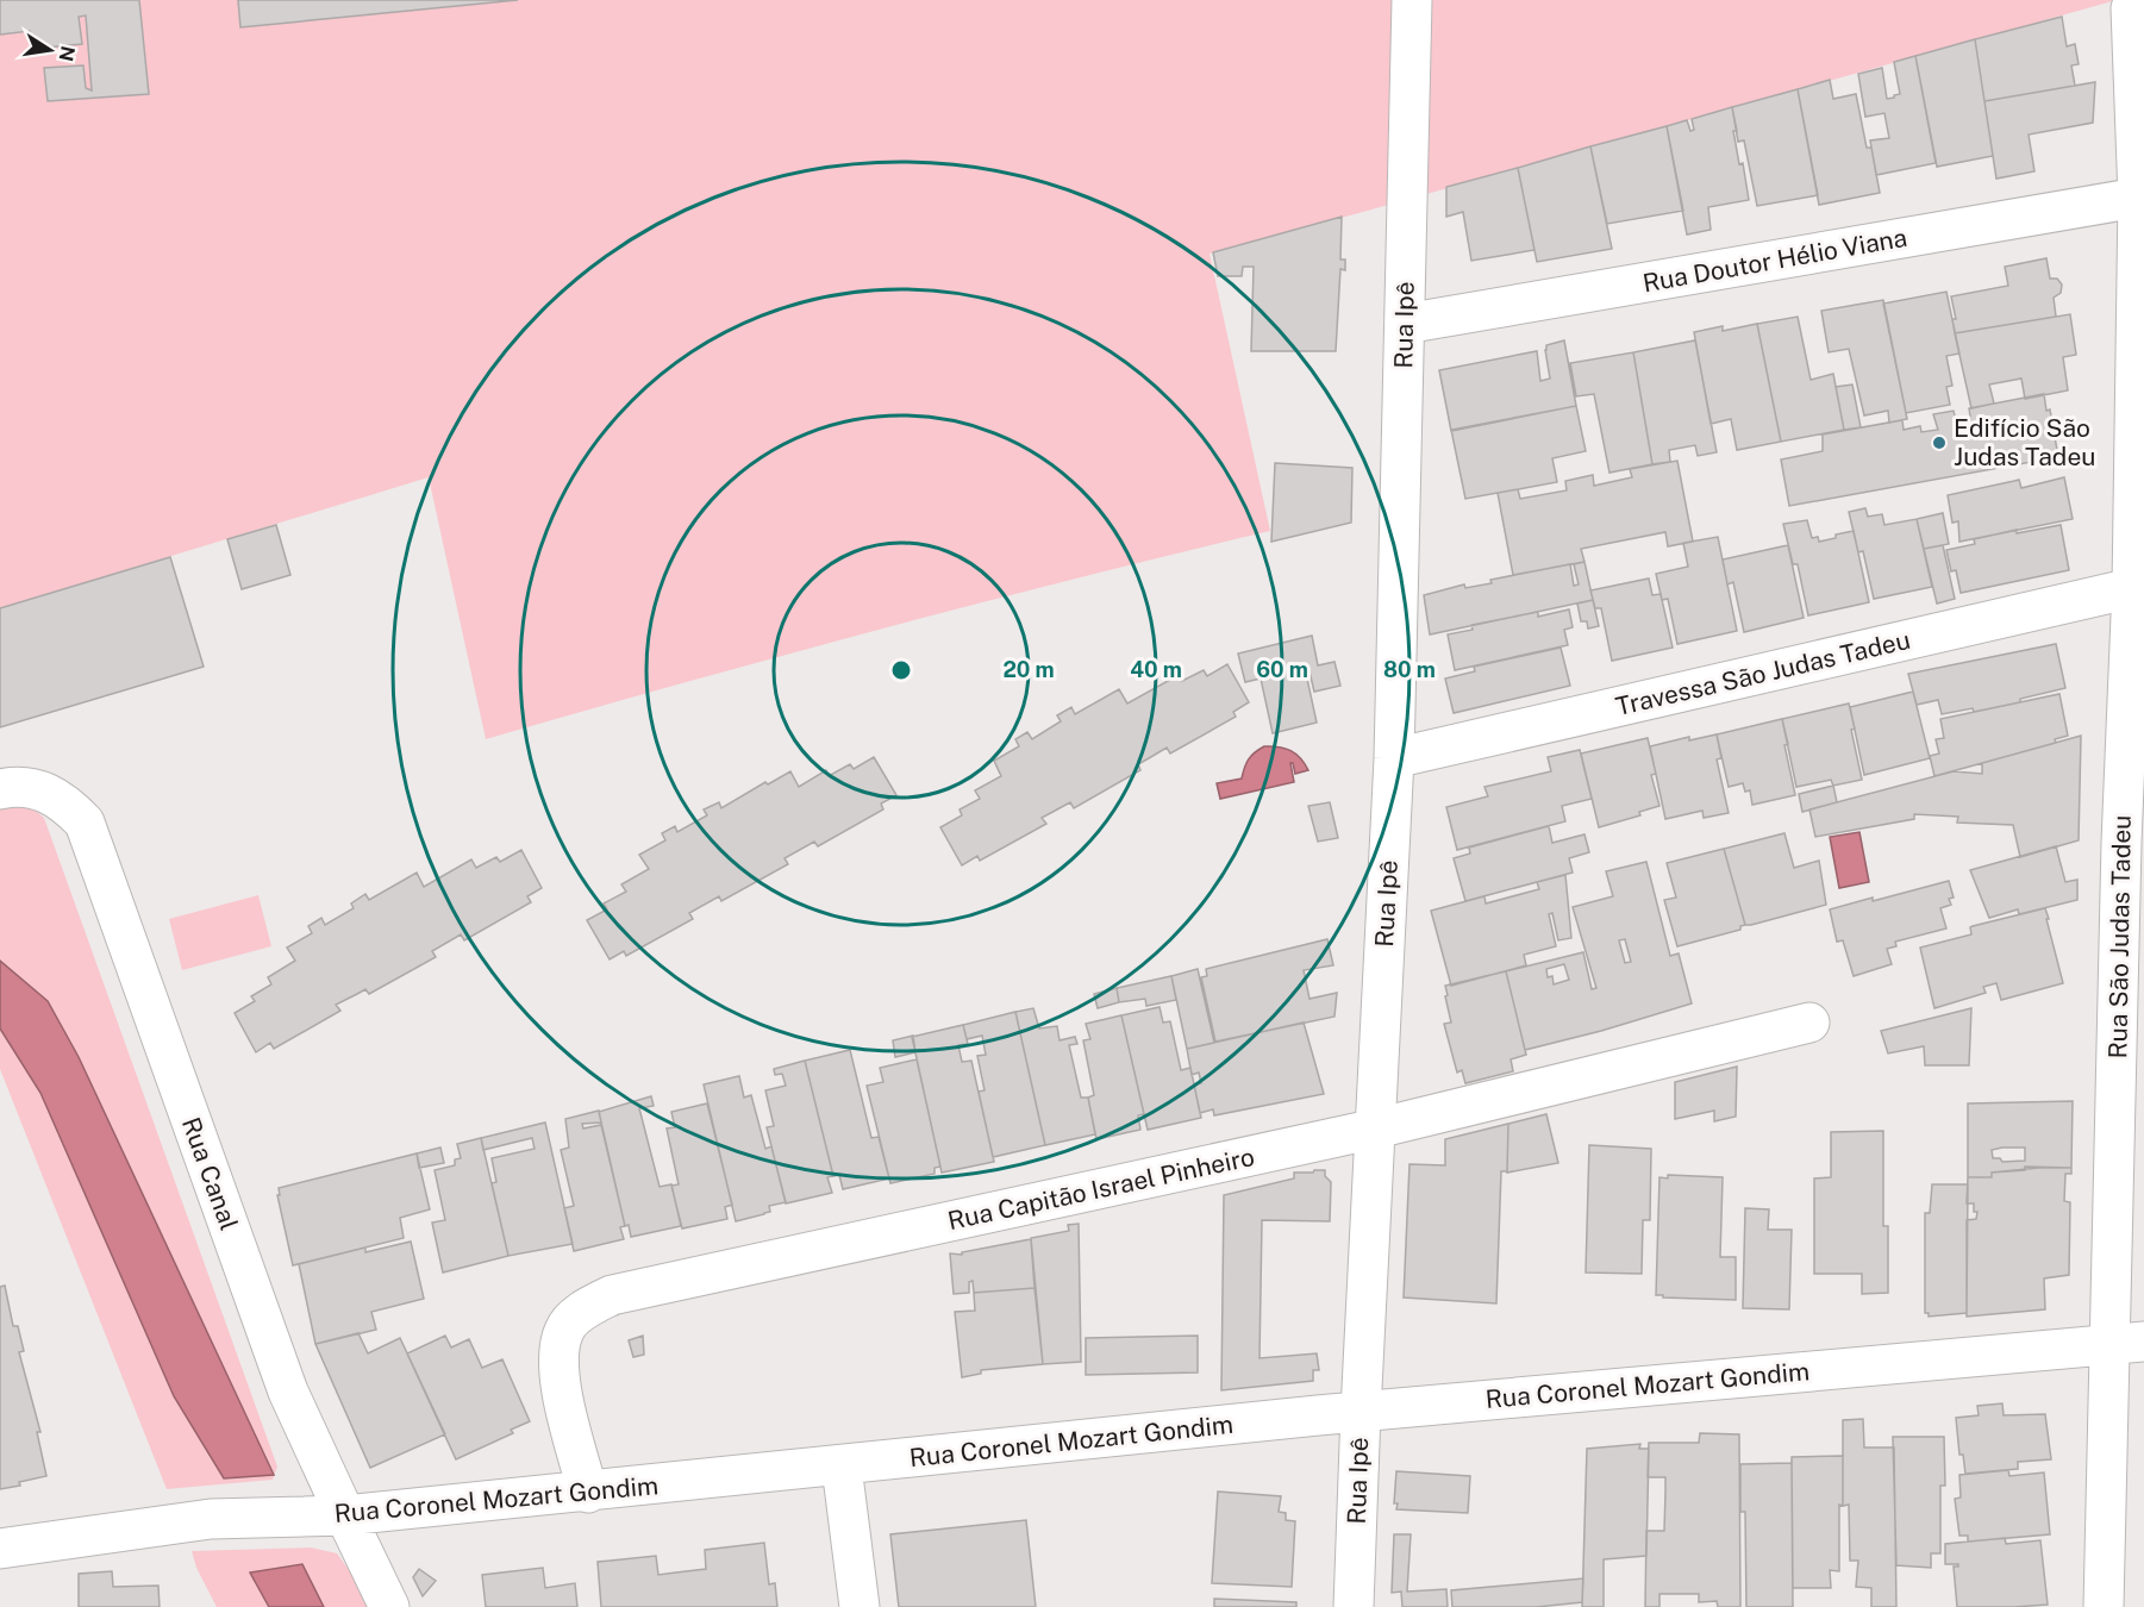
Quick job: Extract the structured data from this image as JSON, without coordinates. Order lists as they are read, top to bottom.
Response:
{
  "streets": {
    "street": [
      "Rua Doutor Hélio Viana",
      "Rua Ipê",
      "Travessa São Judas Tadeu",
      "Rua São Judas Tadeu",
      "Rua Canal",
      "Rua Capitão Israel Pinheiro",
      "Rua Coronel Mozart Gondim"
    ]
  },
  "crossings": [
    ["Rua Doutor Hélio Viana", "Rua Ipê"],
    ["Rua Doutor Hélio Viana", "Rua São Judas Tadeu"],
    ["Rua Ipê", "Travessa São Judas Tadeu"],
    ["Rua Ipê", "Rua Capitão Israel Pinheiro"],
    ["Rua Ipê", "Rua Coronel Mozart Gondim"],
    ["Travessa São Judas Tadeu", "Rua São Judas Tadeu"],
    ["Rua São Judas Tadeu", "Rua Coronel Mozart Gondim"],
    ["Rua Canal", "Rua Coronel Mozart Gondim"],
    ["Rua Capitão Israel Pinheiro", "Rua Coronel Mozart Gondim"]
  ],
  "places": ["Edifício São Judas Tadeu"],
  "north": "right",
  "rings": [
    "20 m",
    "40 m",
    "60 m",
    "80 m"
  ]
}
